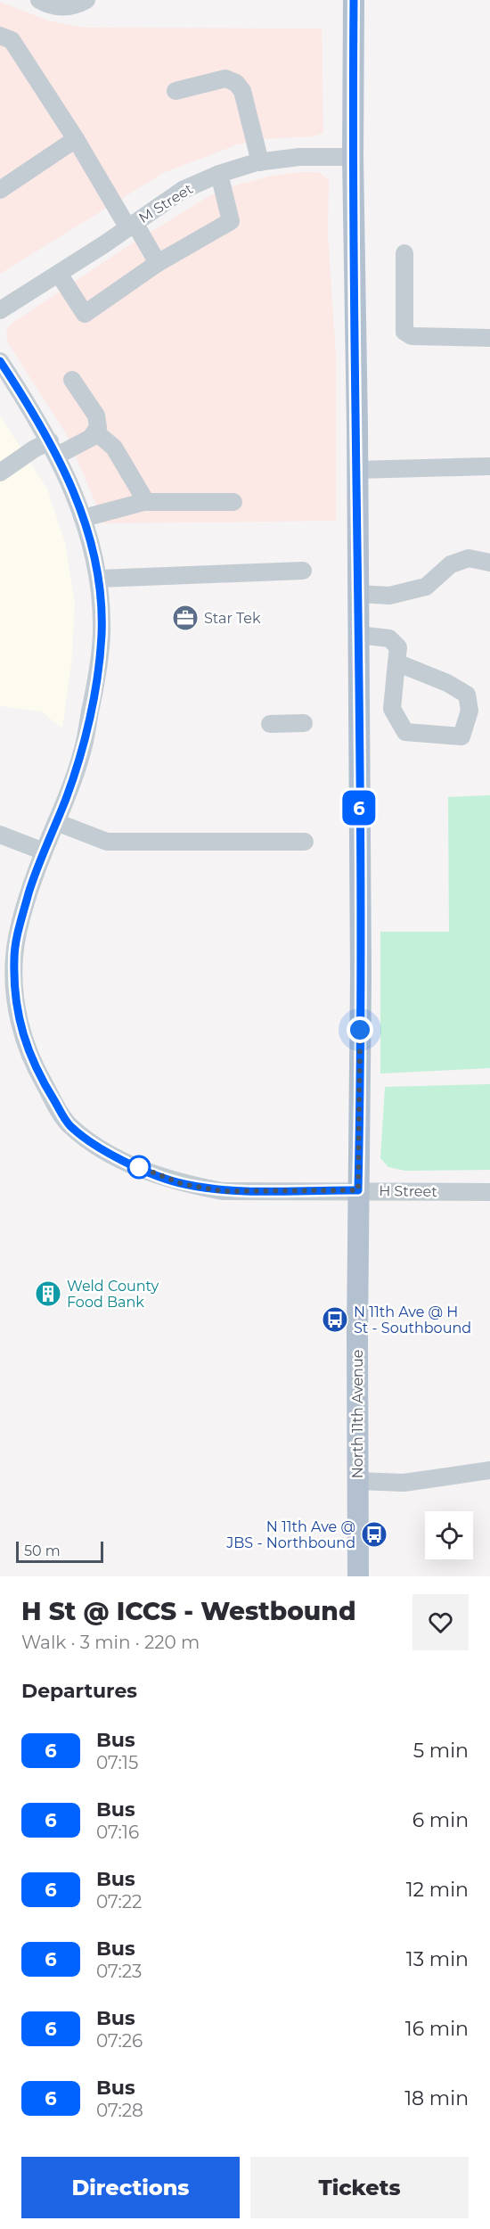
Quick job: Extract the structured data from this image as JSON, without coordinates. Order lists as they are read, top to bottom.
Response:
{
  "streets": {
    "main road": ["North 11th Avenue"],
    "street": ["M Street", "H Street"]
  },
  "crossings": [
    ["M Street", "North 11th Avenue"],
    ["H Street", "North 11th Avenue"]
  ],
  "places": {
    "office": ["Star Tek"],
    "building": ["Weld County Food Bank"],
    "bus stop": ["N 11th Ave @ H St - Southbound", "N 11th Ave @ JBS - Northbound"]
  },
  "lines": ["bus line 6"],
  "scale_bar": "50 m",
  "page": {
    "on_map": "6",
    "scale": "50 m",
    "heading": [
      ["H St @ ICCS - Westbound", "Walk · 3 min · 220 m"],
      "Departures"
    ],
    "list": [
      {
        "mark": "6",
        "name": "Bus",
        "note": "07:15",
        "value": "5 min"
      },
      {
        "mark": "6",
        "name": "Bus",
        "note": "07:16",
        "value": "6 min"
      },
      {
        "mark": "6",
        "name": "Bus",
        "note": "07:22",
        "value": "12 min"
      },
      {
        "mark": "6",
        "name": "Bus",
        "note": "07:23",
        "value": "13 min"
      },
      {
        "mark": "6",
        "name": "Bus",
        "note": "07:26",
        "value": "16 min"
      },
      {
        "mark": "6",
        "name": "Bus",
        "note": "07:28",
        "value": "18 min"
      }
    ],
    "buttons": ["Directions", "Tickets"]
  }
}
